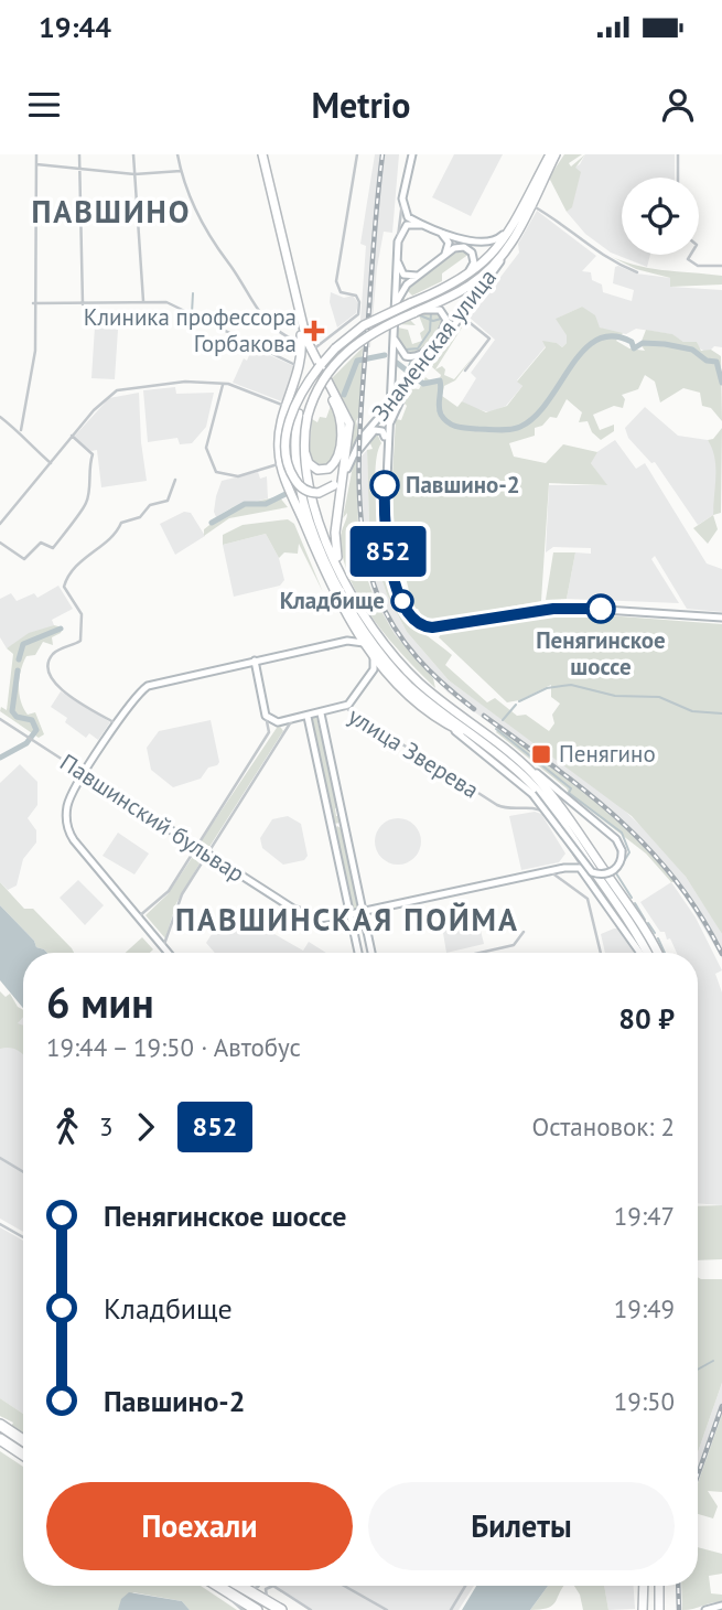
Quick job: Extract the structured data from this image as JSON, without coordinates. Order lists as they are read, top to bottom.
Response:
{
  "streets": {
    "main road": ["Знаменская улица", "улица Зверева", "Павшинский бульвар"]
  },
  "districts": ["ПАВШИНО", "ПАВШИНСКАЯ ПОЙМА"],
  "places": {
    "health": ["Клиника профессора Горбакова"],
    "other": ["Павшино-2", "Кладбище", "Пенягинское шоссе"],
    "transit": ["Пенягино"]
  },
  "lines": ["bus line 852"],
  "page": {
    "status": "19:44",
    "header": "Metrio",
    "on_map": "852",
    "heading": ["6 мин", "19:44 – 19:50 · Автобус", "80 ₽"],
    "legs": ["3", "852", "Остановок: 2"],
    "list": [
      {
        "name": "Пенягинское шоссе",
        "value": "19:47"
      },
      {
        "name": "Кладбище",
        "value": "19:49"
      },
      {
        "name": "Павшино-2",
        "value": "19:50"
      }
    ],
    "buttons": ["Поехали", "Билеты"]
  }
}
